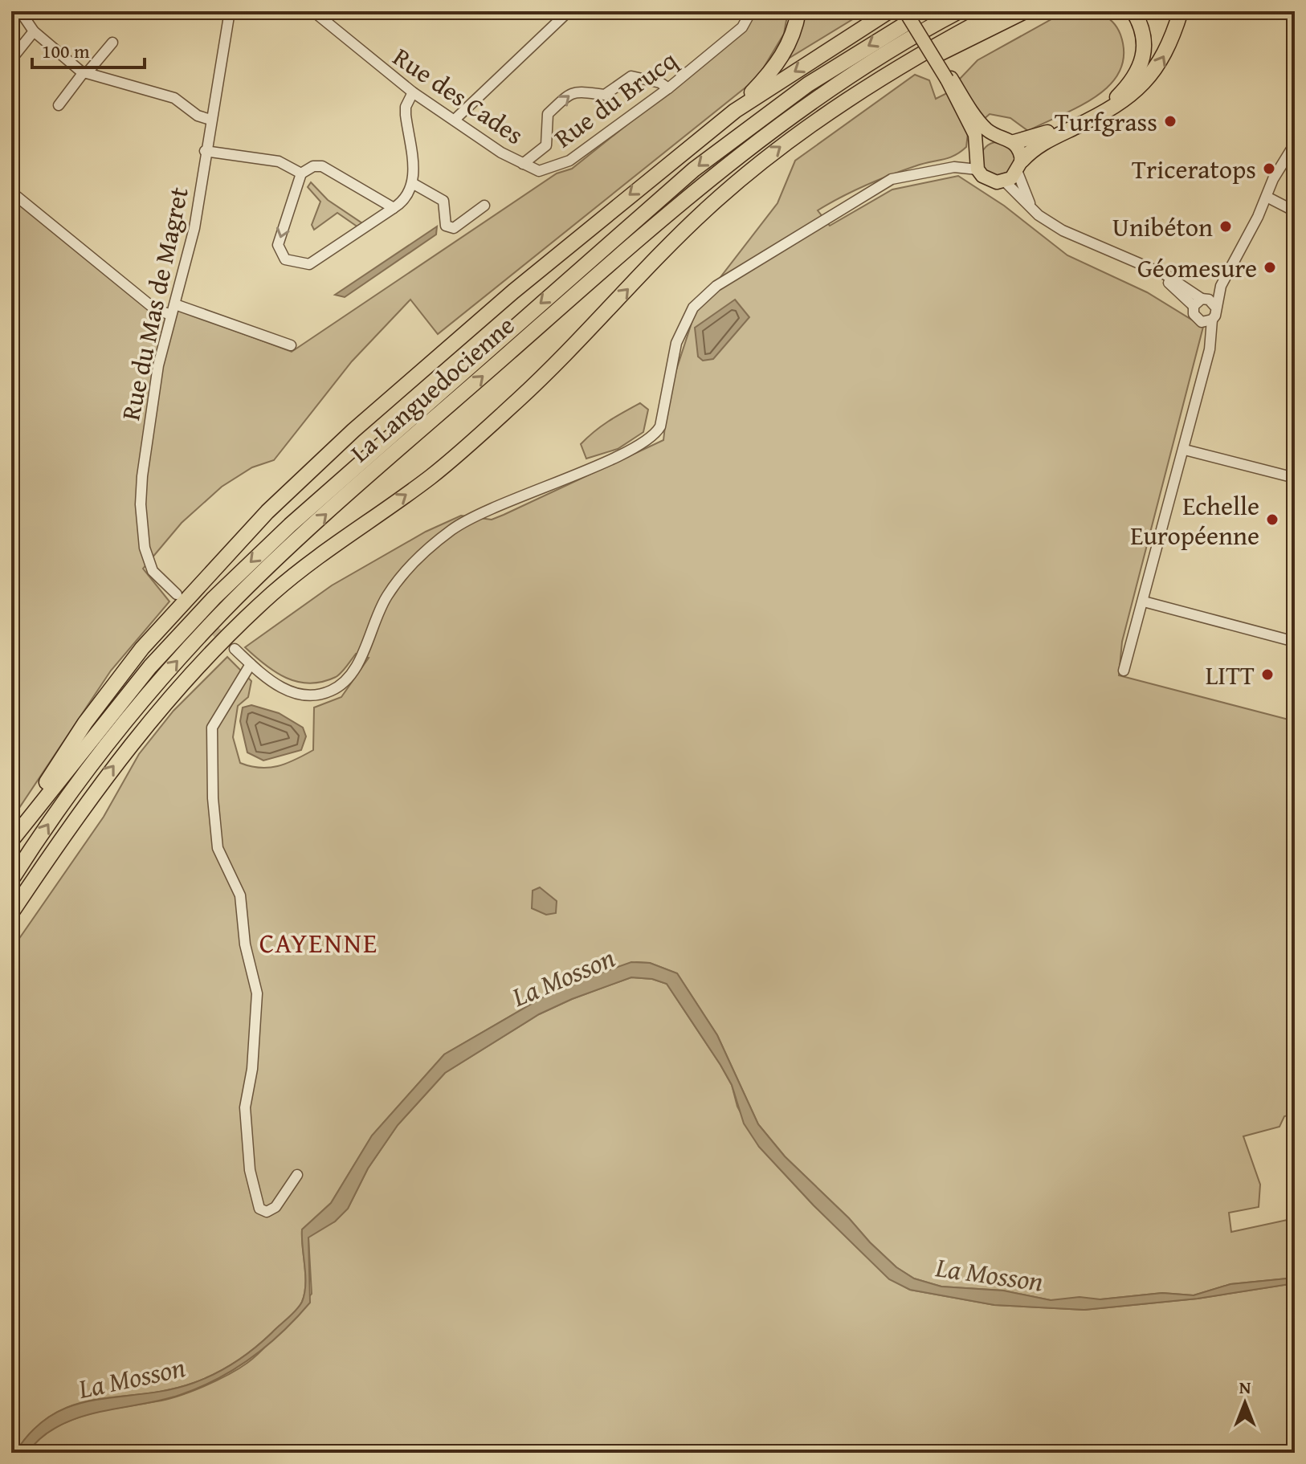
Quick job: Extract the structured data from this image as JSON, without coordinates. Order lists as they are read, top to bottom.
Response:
{
  "streets": {
    "highway": ["La Languedocienne"],
    "street": ["Rue des Cades", "Rue du Brucq", "Rue du Mas de Magret"]
  },
  "crossings": [
    ["Rue des Cades", "Rue du Brucq"]
  ],
  "districts": ["CAYENNE"],
  "water": ["La Mosson"],
  "places": [
    "Turfgrass",
    "Triceratops",
    "Unibéton",
    "Géomesure",
    "Echelle Européenne",
    "LITT"
  ],
  "scale_bar": "100 m",
  "north": "top"
}
